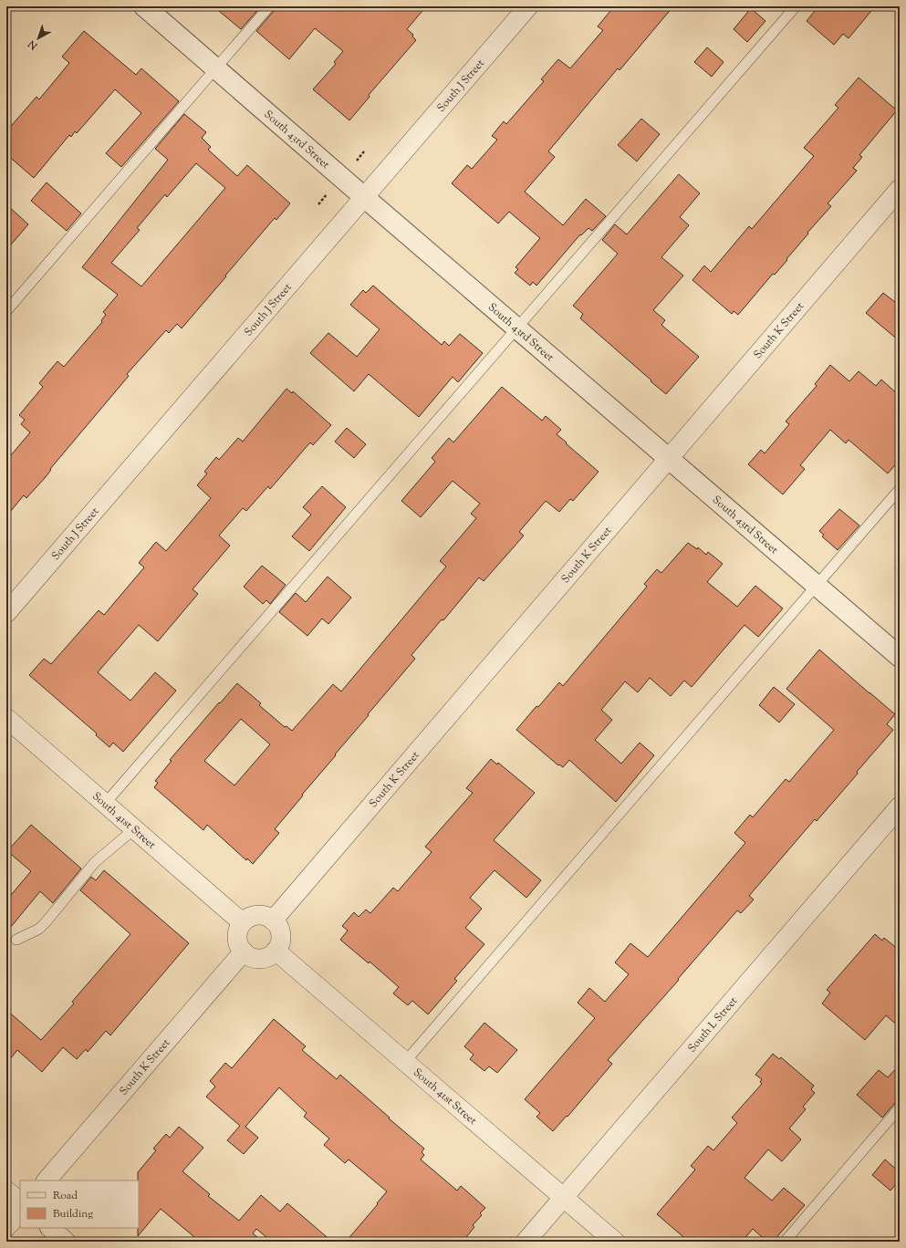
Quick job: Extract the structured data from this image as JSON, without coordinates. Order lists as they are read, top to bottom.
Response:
{
  "streets": {
    "street": [
      "South J Street",
      "South 43rd Street",
      "South K Street",
      "South 41st Street",
      "South L Street"
    ]
  },
  "crossings": [
    ["South J Street", "South 43rd Street"],
    ["South 43rd Street", "South K Street"],
    ["South K Street", "South 41st Street"],
    ["South 41st Street", "South L Street"]
  ],
  "legend": ["Road", "Building"],
  "north": "bottom left"
}
